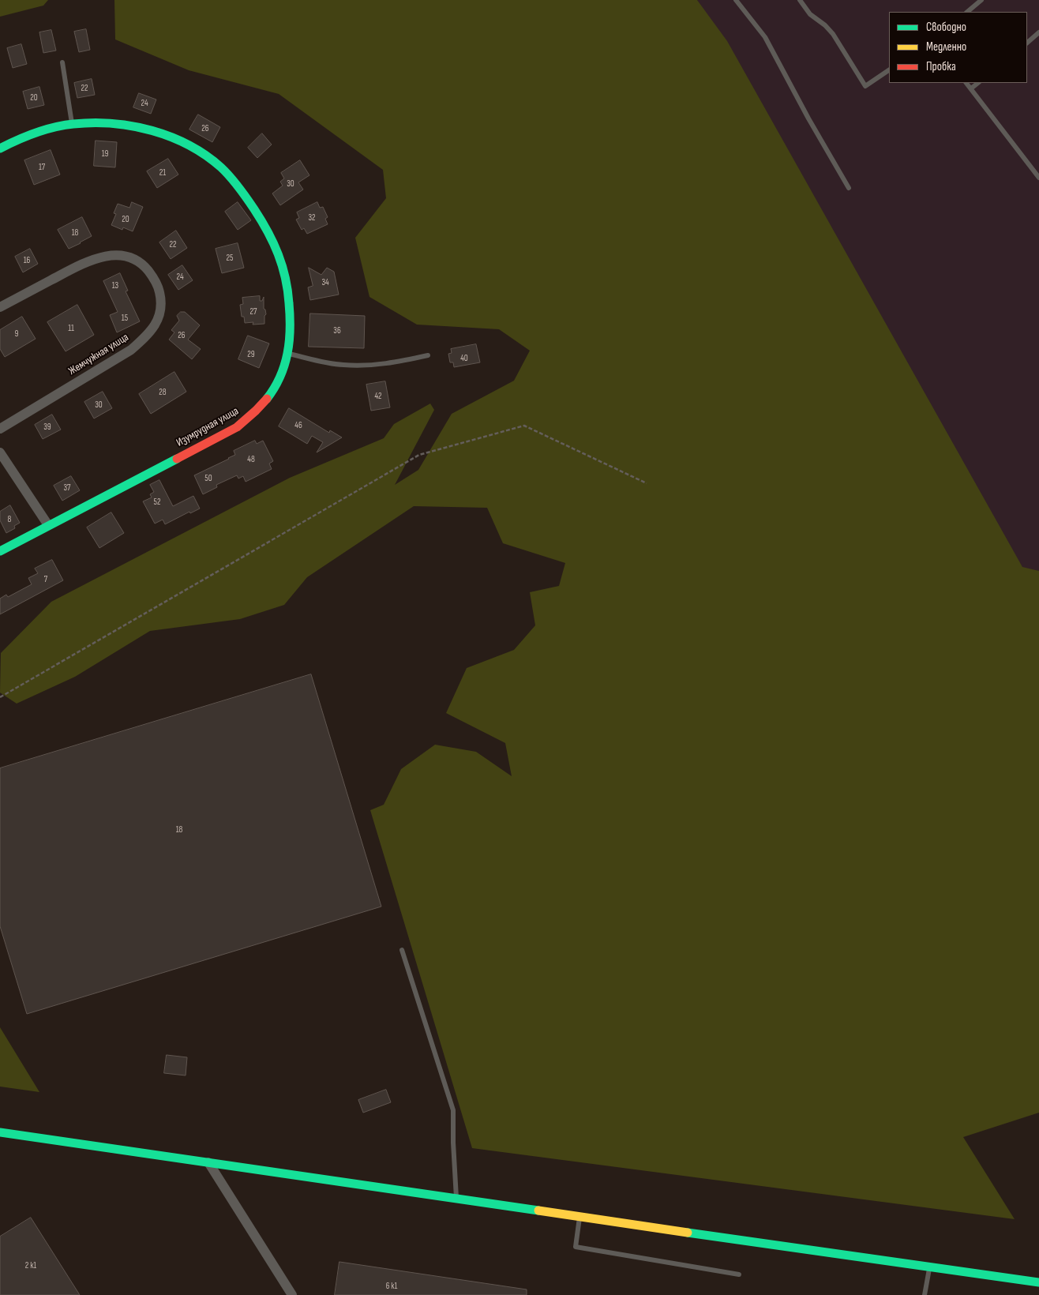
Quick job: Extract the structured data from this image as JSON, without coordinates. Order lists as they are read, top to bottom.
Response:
{
  "streets": {
    "street": ["Жемчужная улица", "Изумрудная улица"]
  },
  "house_numbers": [
    "22",
    "20",
    "24",
    "26",
    "19",
    "17",
    "21",
    "30",
    "32",
    "20",
    "18",
    "22",
    "25",
    "16",
    "24",
    "34",
    "13",
    "27",
    "15",
    "11",
    "36",
    "9",
    "26",
    "29",
    "40",
    "28",
    "42",
    "30",
    "46",
    "39",
    "48",
    "50",
    "37",
    "52",
    "8",
    "7",
    "18",
    "2 к1",
    "6 к1"
  ],
  "legend": ["Свободно", "Медленно", "Пробка"]
}
